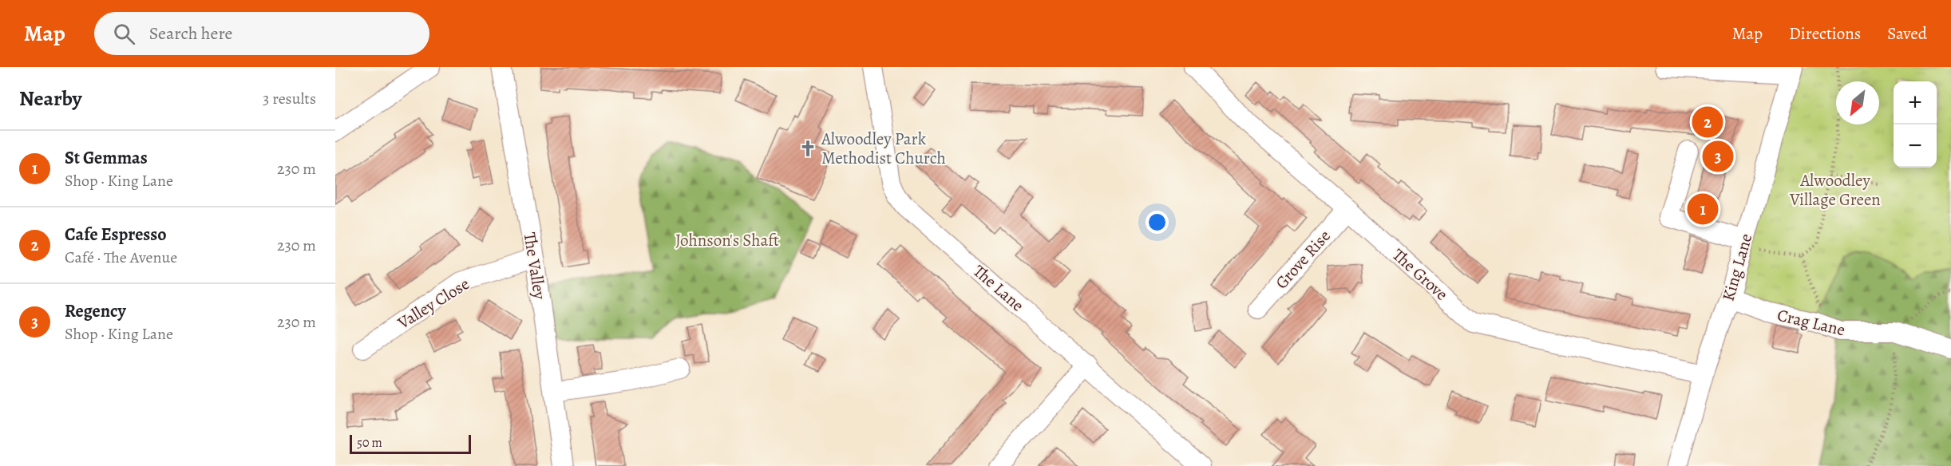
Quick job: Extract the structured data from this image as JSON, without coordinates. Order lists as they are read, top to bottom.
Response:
{
  "streets": {
    "street": [
      "Grove Rise",
      "The Valley",
      "King Lane",
      "The Grove",
      "The Lane",
      "Valley Close",
      "Crag Lane"
    ]
  },
  "crossings": [
    ["Grove Rise", "The Grove"],
    ["The Valley", "Valley Close"],
    ["King Lane", "The Grove"],
    ["King Lane", "Crag Lane"]
  ],
  "parks": ["Alwoodley Village Green", "Johnson's Shaft"],
  "places": {
    "church": ["Alwoodley Park Methodist Church"]
  },
  "scale_bar": "50 m",
  "north": "bottom left",
  "page": {
    "header": "Map",
    "search": "Search here",
    "nav": ["Map", "Directions", "Saved"],
    "heading": ["Nearby", "3 results"],
    "map_buttons": ["+", "−"],
    "pins": ["2", "3", "1"],
    "list": [
      {
        "mark": "1",
        "name": "St Gemmas",
        "note": "Shop · King Lane",
        "value": "230 m"
      },
      {
        "mark": "2",
        "name": "Cafe Espresso",
        "note": "Café · The Avenue",
        "value": "230 m"
      },
      {
        "mark": "3",
        "name": "Regency",
        "note": "Shop · King Lane",
        "value": "230 m"
      }
    ],
    "scale": "50 m"
  }
}
